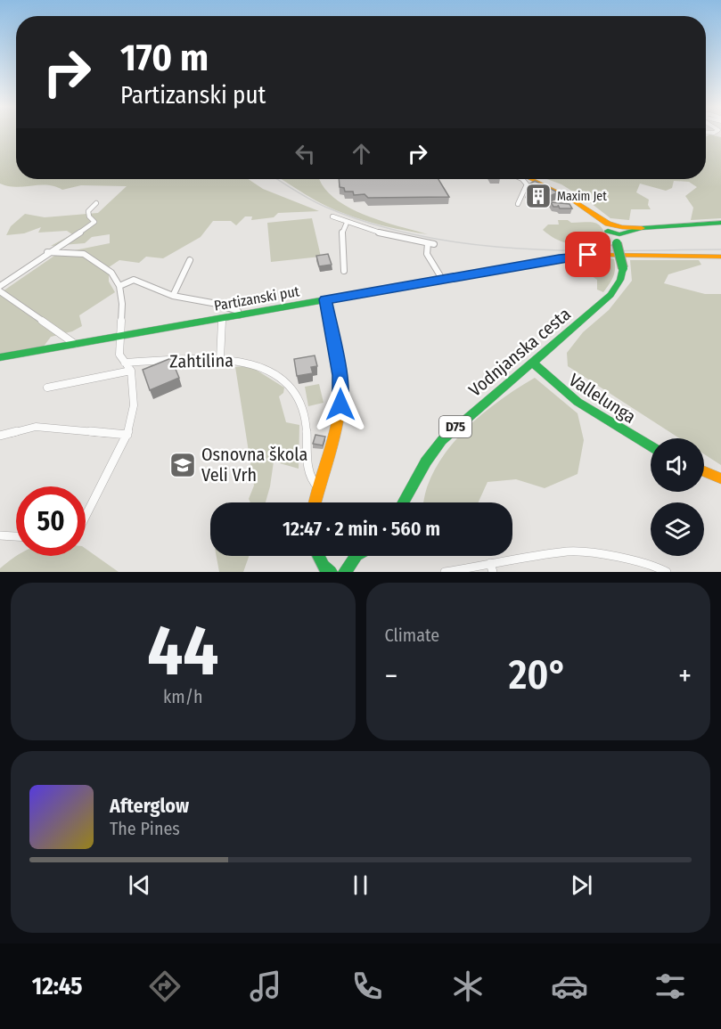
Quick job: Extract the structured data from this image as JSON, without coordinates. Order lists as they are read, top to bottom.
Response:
{
  "streets": {
    "main road": [
      "Partizanski put",
      "Vodnjanska cesta",
      "Vallelunga",
      "D75"
    ],
    "street": ["Zahtilina"]
  },
  "crossings": [
    ["Vodnjanska cesta", "Vallelunga"]
  ],
  "places": {
    "building": ["Maxim Jet"],
    "school or university": ["Osnovna škola Veli Vrh"]
  },
  "page": {
    "turn": ["170 m", "Partizanski put"],
    "limit": "50",
    "trip": "12:47 · 2 min · 560 m",
    "tile": [
      ["44", "km/h"],
      "Climate"
    ],
    "heat": ["−", "20°", "+"],
    "song": ["Afterglow", "The Pines"],
    "tabs": "12:45"
  }
}
